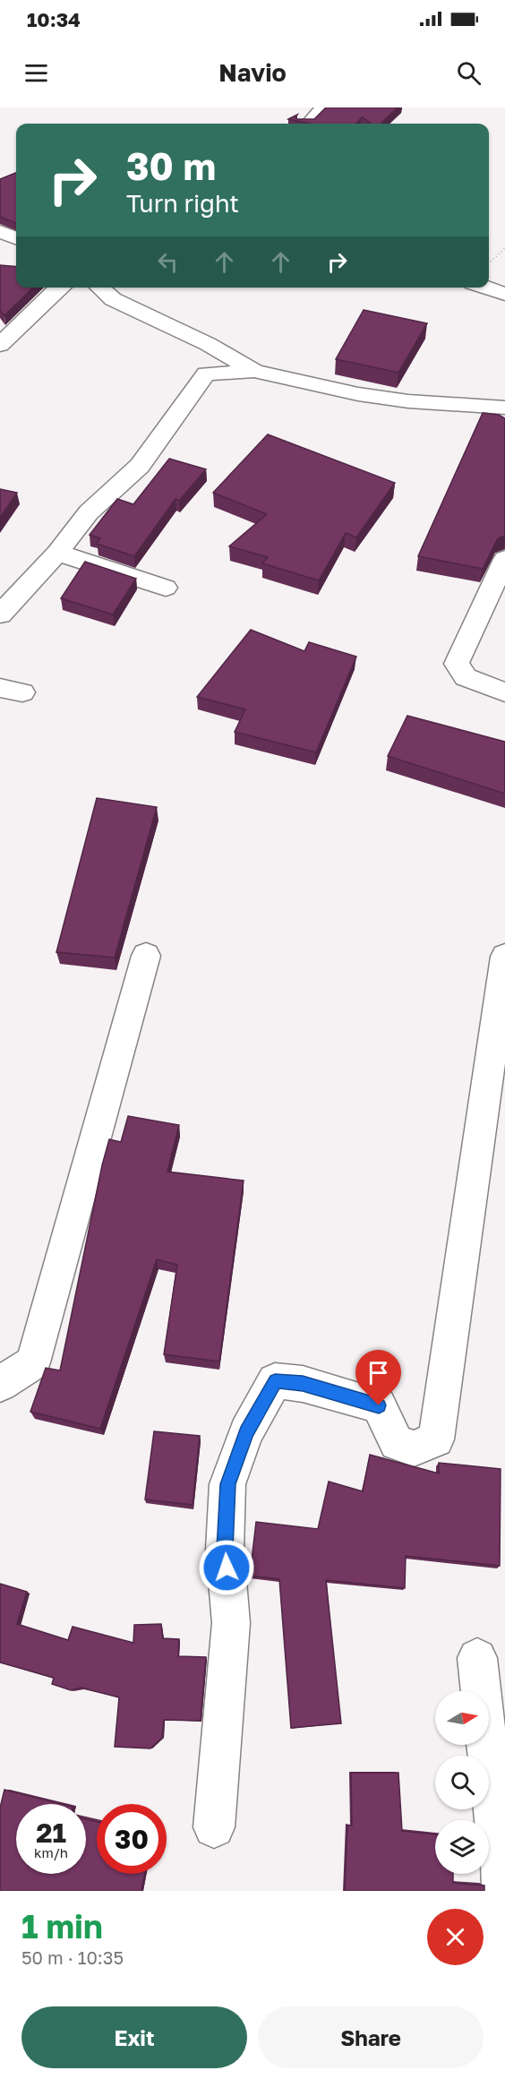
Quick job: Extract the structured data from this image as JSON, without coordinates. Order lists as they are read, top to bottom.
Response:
{
  "north": "right",
  "page": {
    "status": "10:34",
    "header": "Navio",
    "turn": ["30 m", "Turn right"],
    "speed": "21 km/h",
    "limit": "30",
    "heading": ["1 min", "50 m · 10:35"],
    "buttons": ["Exit", "Share"]
  }
}
